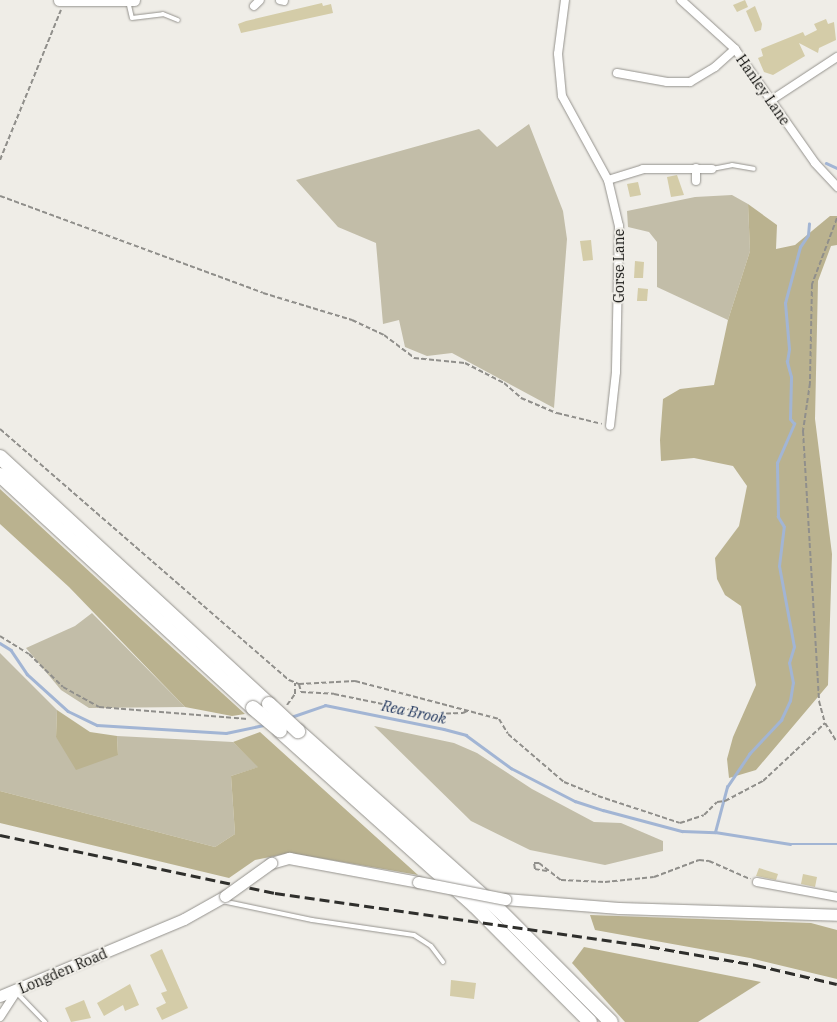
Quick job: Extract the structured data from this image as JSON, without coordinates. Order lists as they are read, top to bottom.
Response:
{
  "streets": {
    "street": ["Hanley Lane", "Gorse Lane", "Longden Road"]
  },
  "water": ["Rea Brook"]
}
